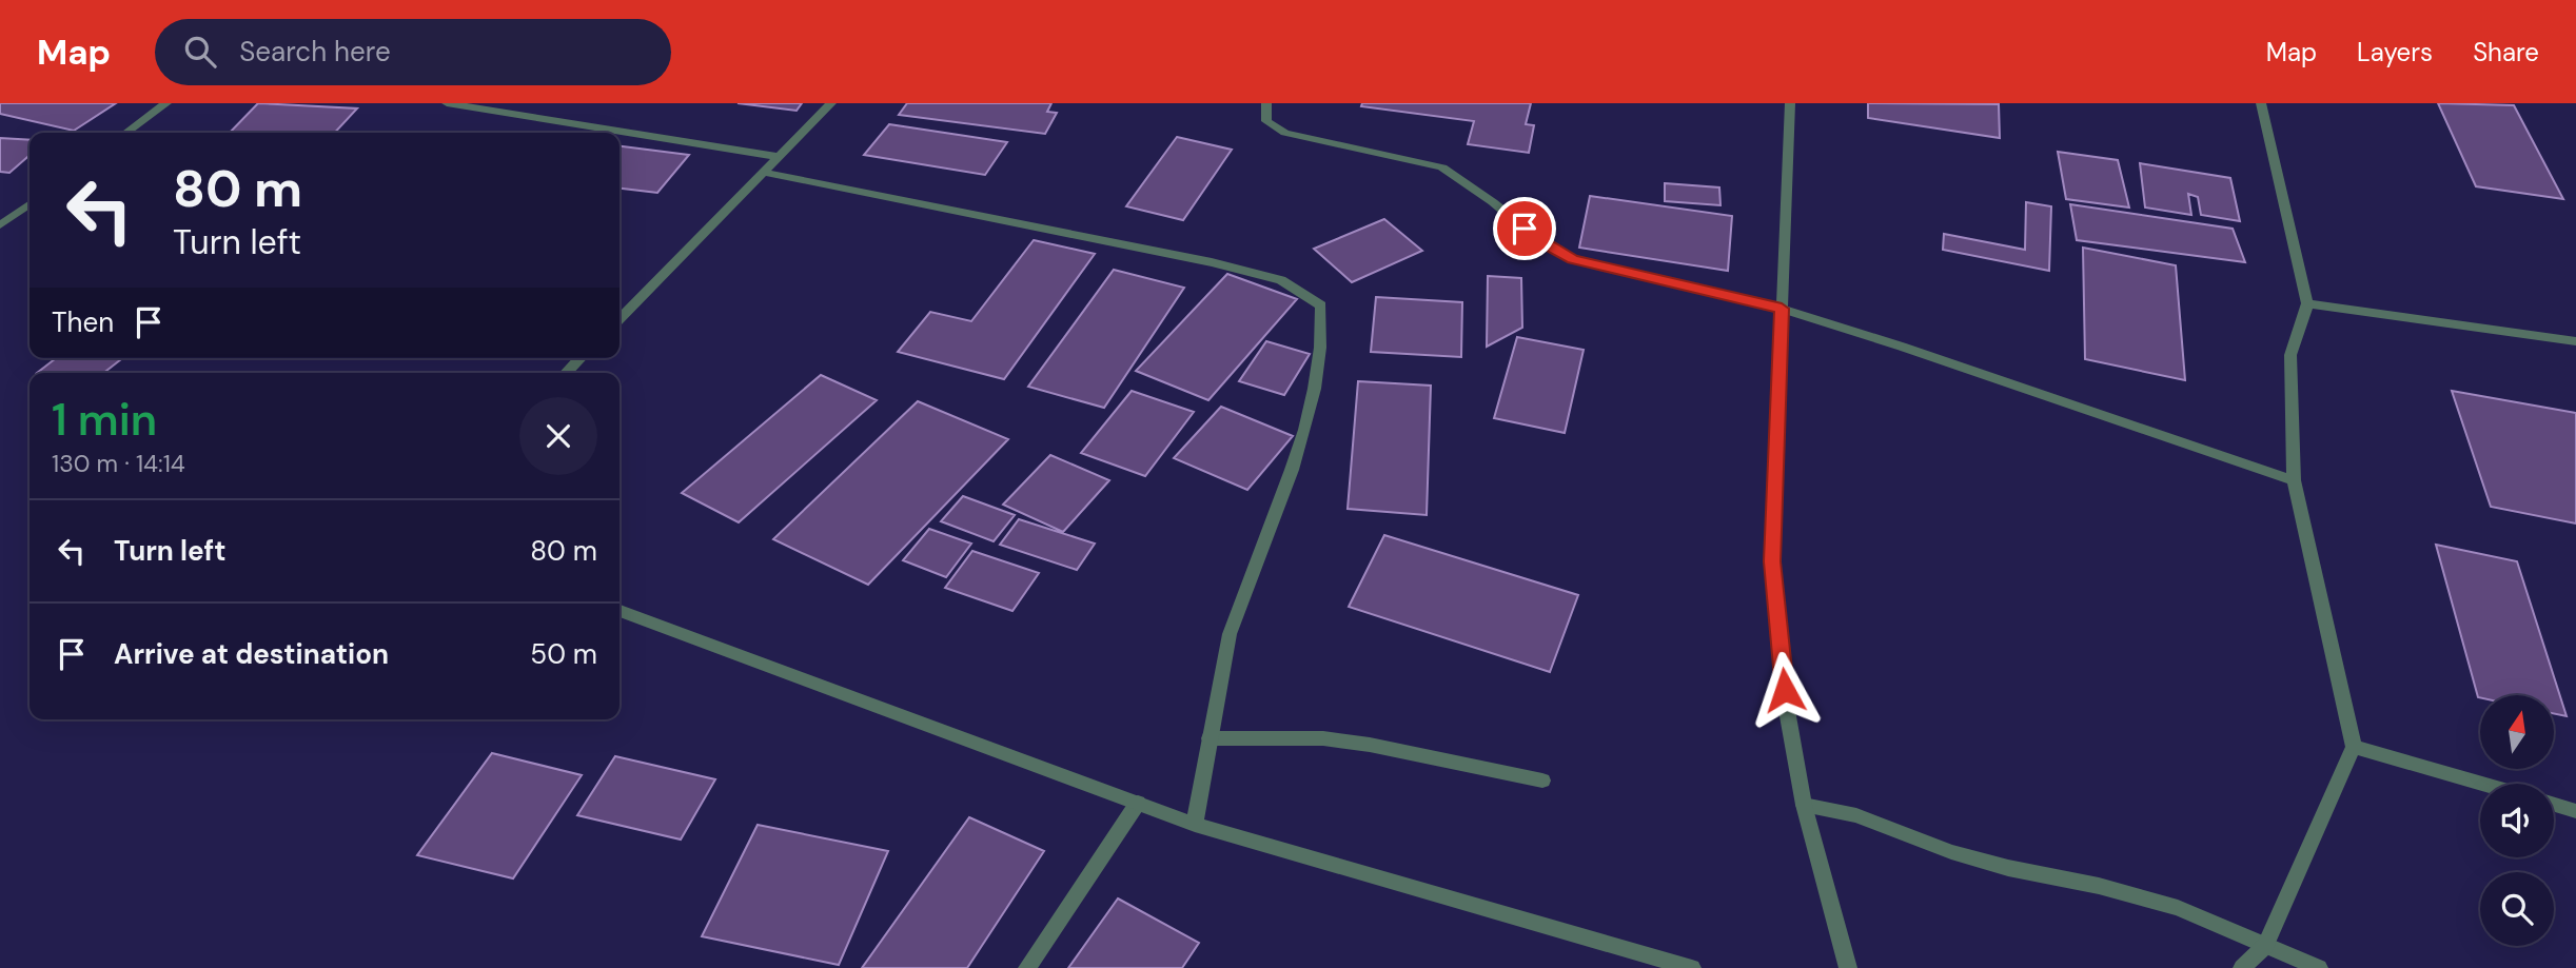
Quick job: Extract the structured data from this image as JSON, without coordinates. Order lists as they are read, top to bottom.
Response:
{
  "north": "top",
  "page": {
    "header": "Map",
    "search": "Search here",
    "nav": ["Map", "Layers", "Share"],
    "turn": ["80 m", "Turn left"],
    "then": "Then",
    "heading": ["1 min", "130 m · 14:14"],
    "list": [
      {
        "name": "Turn left",
        "value": "80 m"
      },
      {
        "name": "Arrive at destination",
        "value": "50 m"
      }
    ]
  }
}
